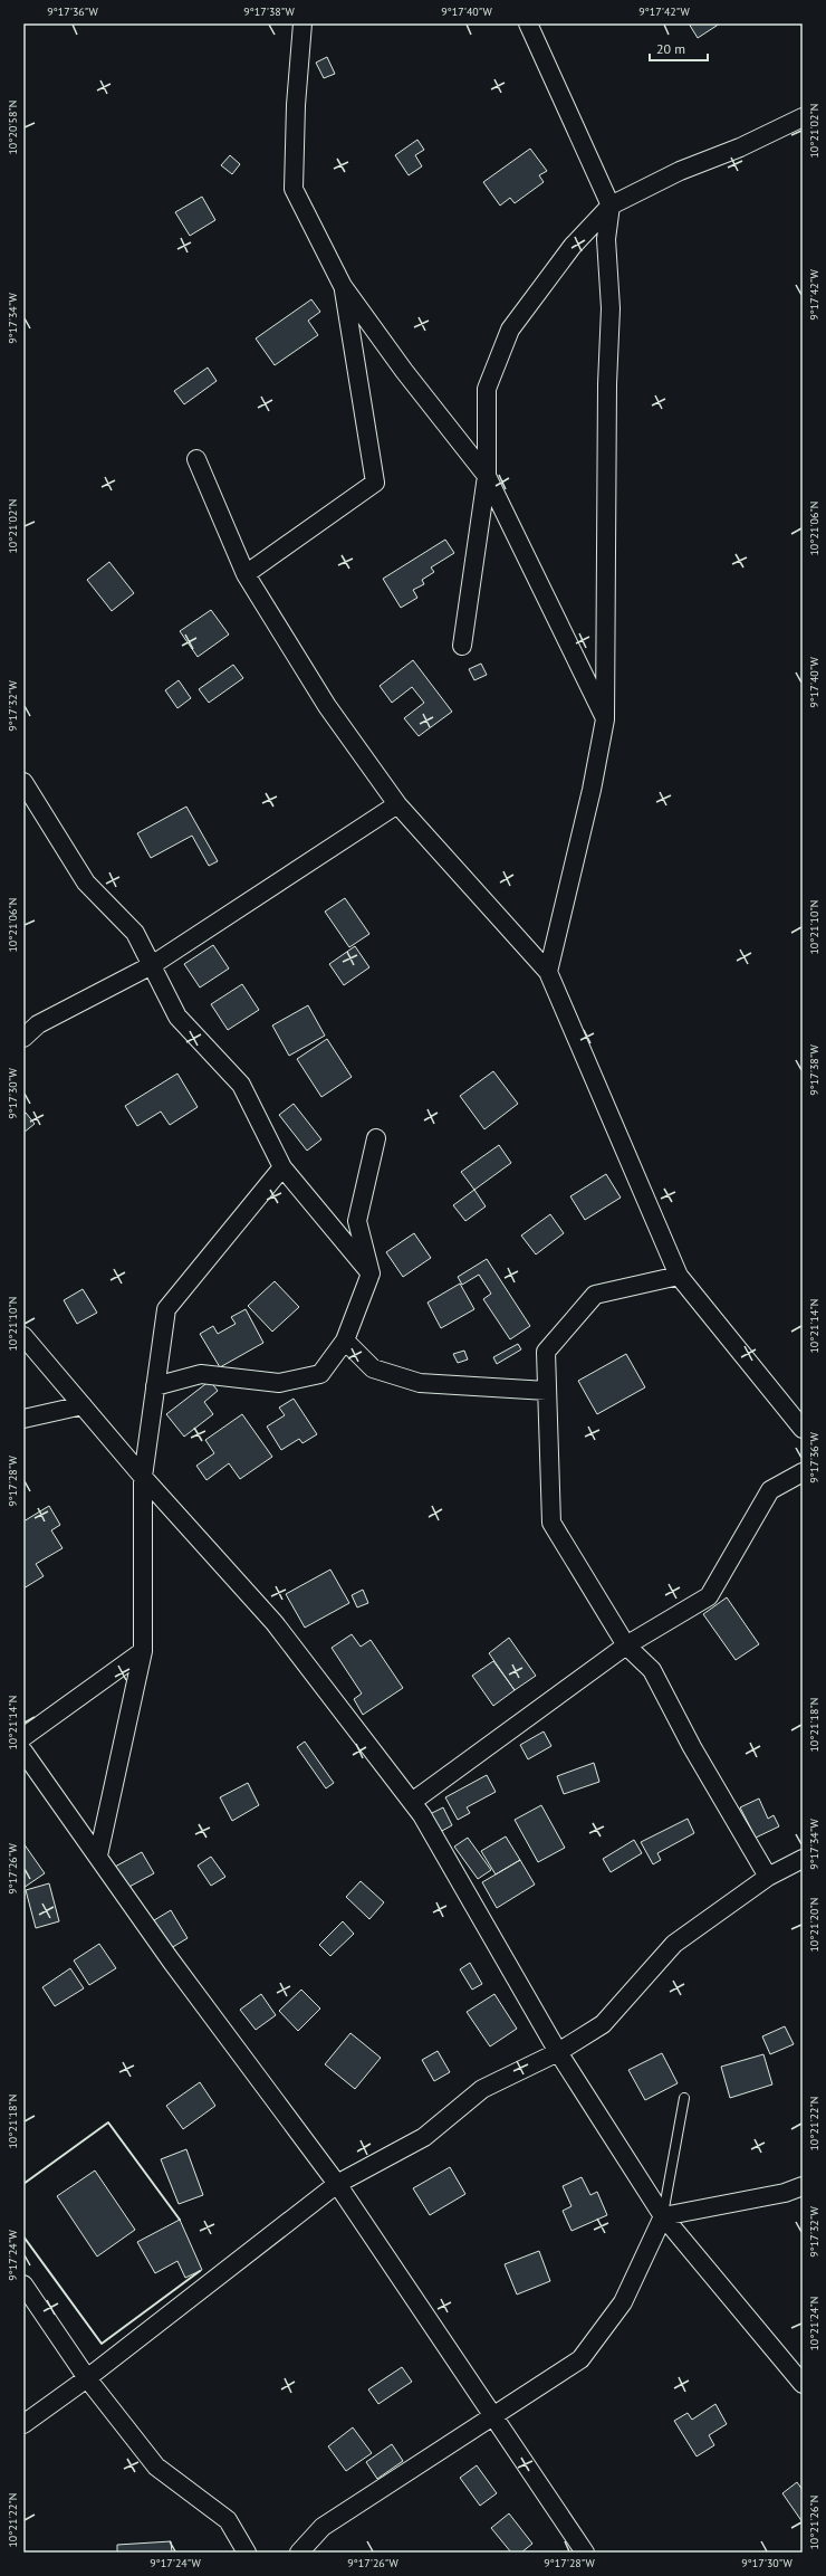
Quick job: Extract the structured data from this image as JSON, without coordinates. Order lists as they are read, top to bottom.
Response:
{
  "scale_bar": "20 m",
  "coordinates": [
    "9°17'36\"W",
    "9°17'38\"W",
    "9°17'40\"W",
    "9°17'42\"W",
    "10°20'58\"N",
    "10°21'02\"N",
    "9°17'34\"W",
    "10°21'06\"N",
    "9°17'32\"W",
    "10°21'10\"N",
    "9°17'30\"W",
    "10°21'14\"N",
    "9°17'28\"W",
    "10°21'18\"N",
    "9°17'26\"W",
    "10°21'20\"N",
    "10°21'22\"N",
    "9°17'24\"W",
    "10°21'24\"N",
    "10°21'26\"N"
  ]
}
